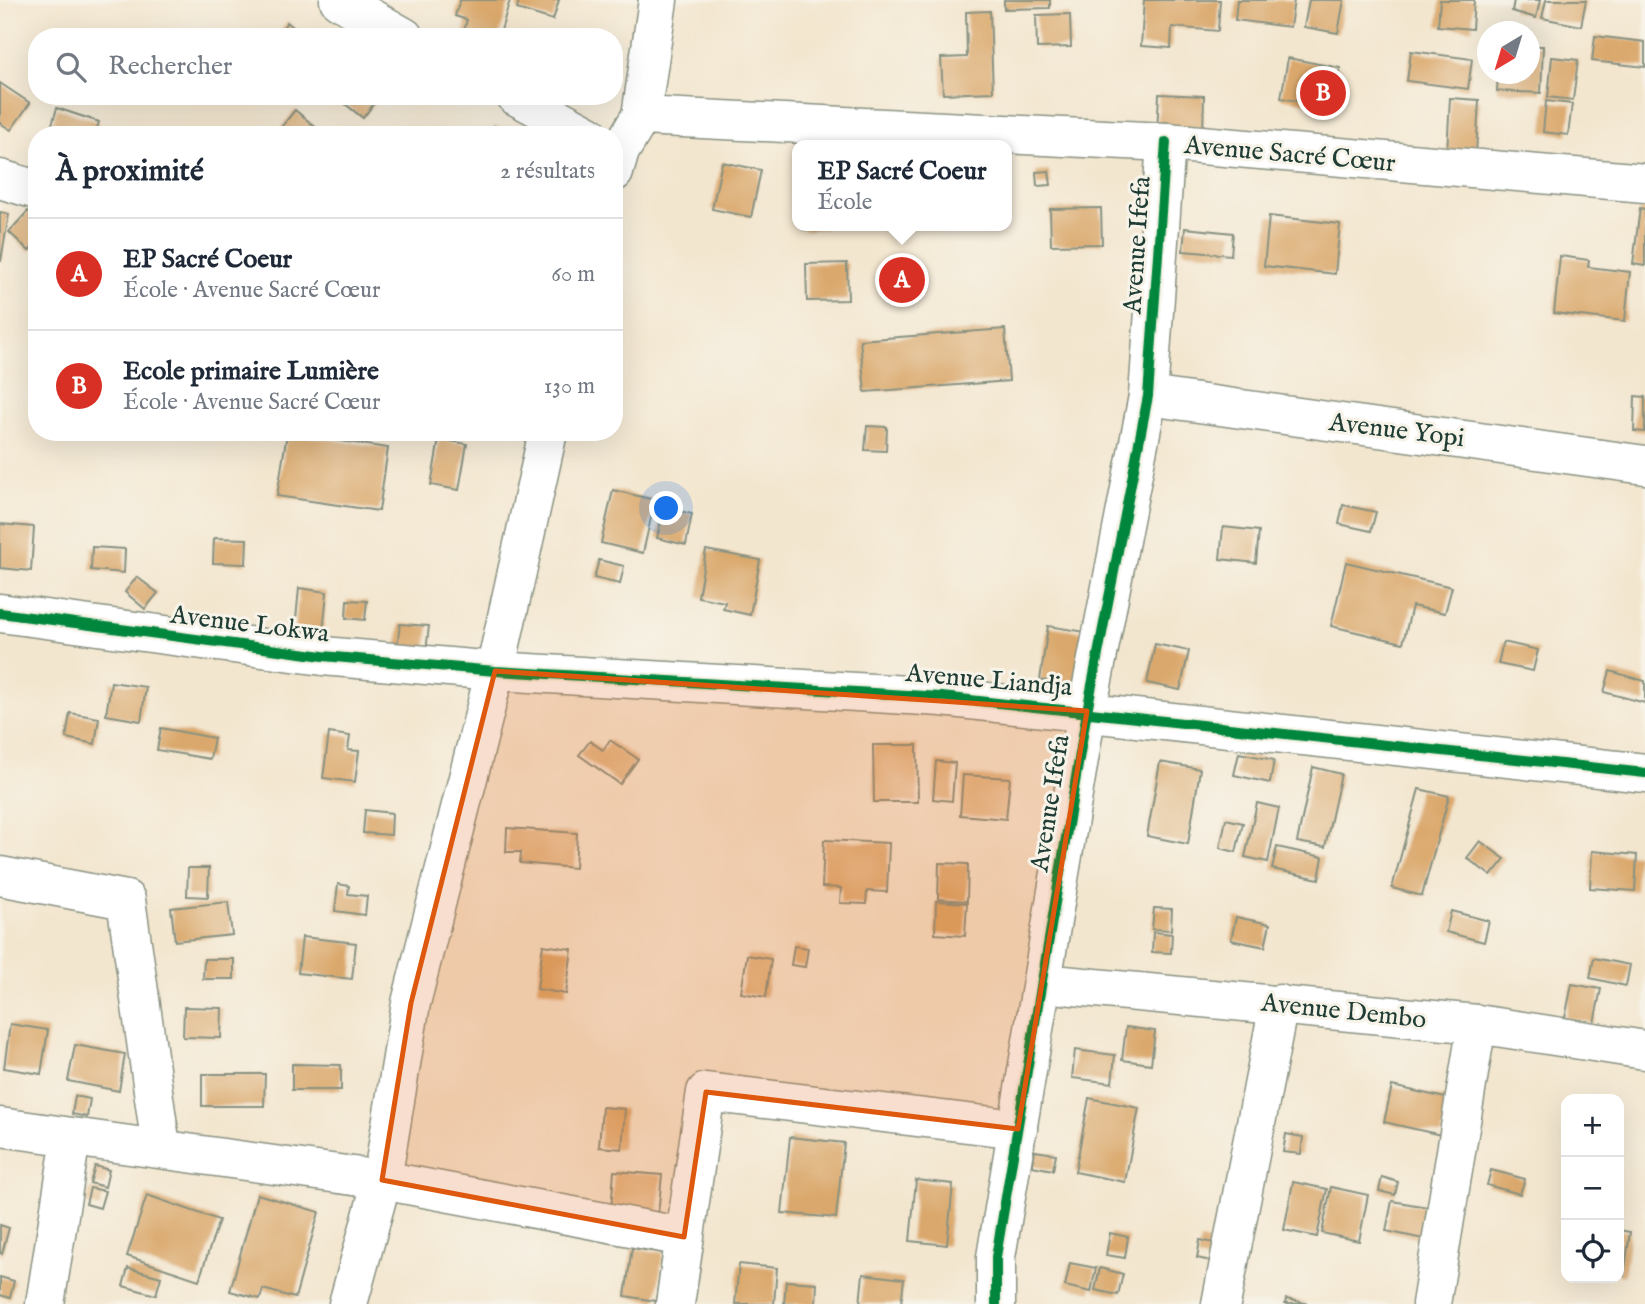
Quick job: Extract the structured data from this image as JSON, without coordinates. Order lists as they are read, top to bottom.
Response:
{
  "streets": {
    "street": [
      "Avenue Sacré Cœur",
      "Avenue Ifefa",
      "Avenue Yopi",
      "Avenue Lokwa",
      "Avenue Liandja",
      "Avenue Dembo"
    ]
  },
  "crossings": [
    ["Avenue Sacré Cœur", "Avenue Ifefa"],
    ["Avenue Ifefa", "Avenue Yopi"],
    ["Avenue Ifefa", "Avenue Liandja"],
    ["Avenue Ifefa", "Avenue Dembo"],
    ["Avenue Lokwa", "Avenue Liandja"]
  ],
  "north": "bottom left",
  "page": {
    "search": "Rechercher",
    "pins": ["B", "A"],
    "heading": ["À proximité", "2 résultats"],
    "popup": ["EP Sacré Coeur", "École"],
    "list": [
      {
        "mark": "A",
        "name": "EP Sacré Coeur",
        "note": "École · Avenue Sacré Cœur",
        "value": "60 m"
      },
      {
        "mark": "B",
        "name": "Ecole primaire Lumière",
        "note": "École · Avenue Sacré Cœur",
        "value": "130 m"
      }
    ],
    "map_buttons": ["+", "−"]
  }
}
